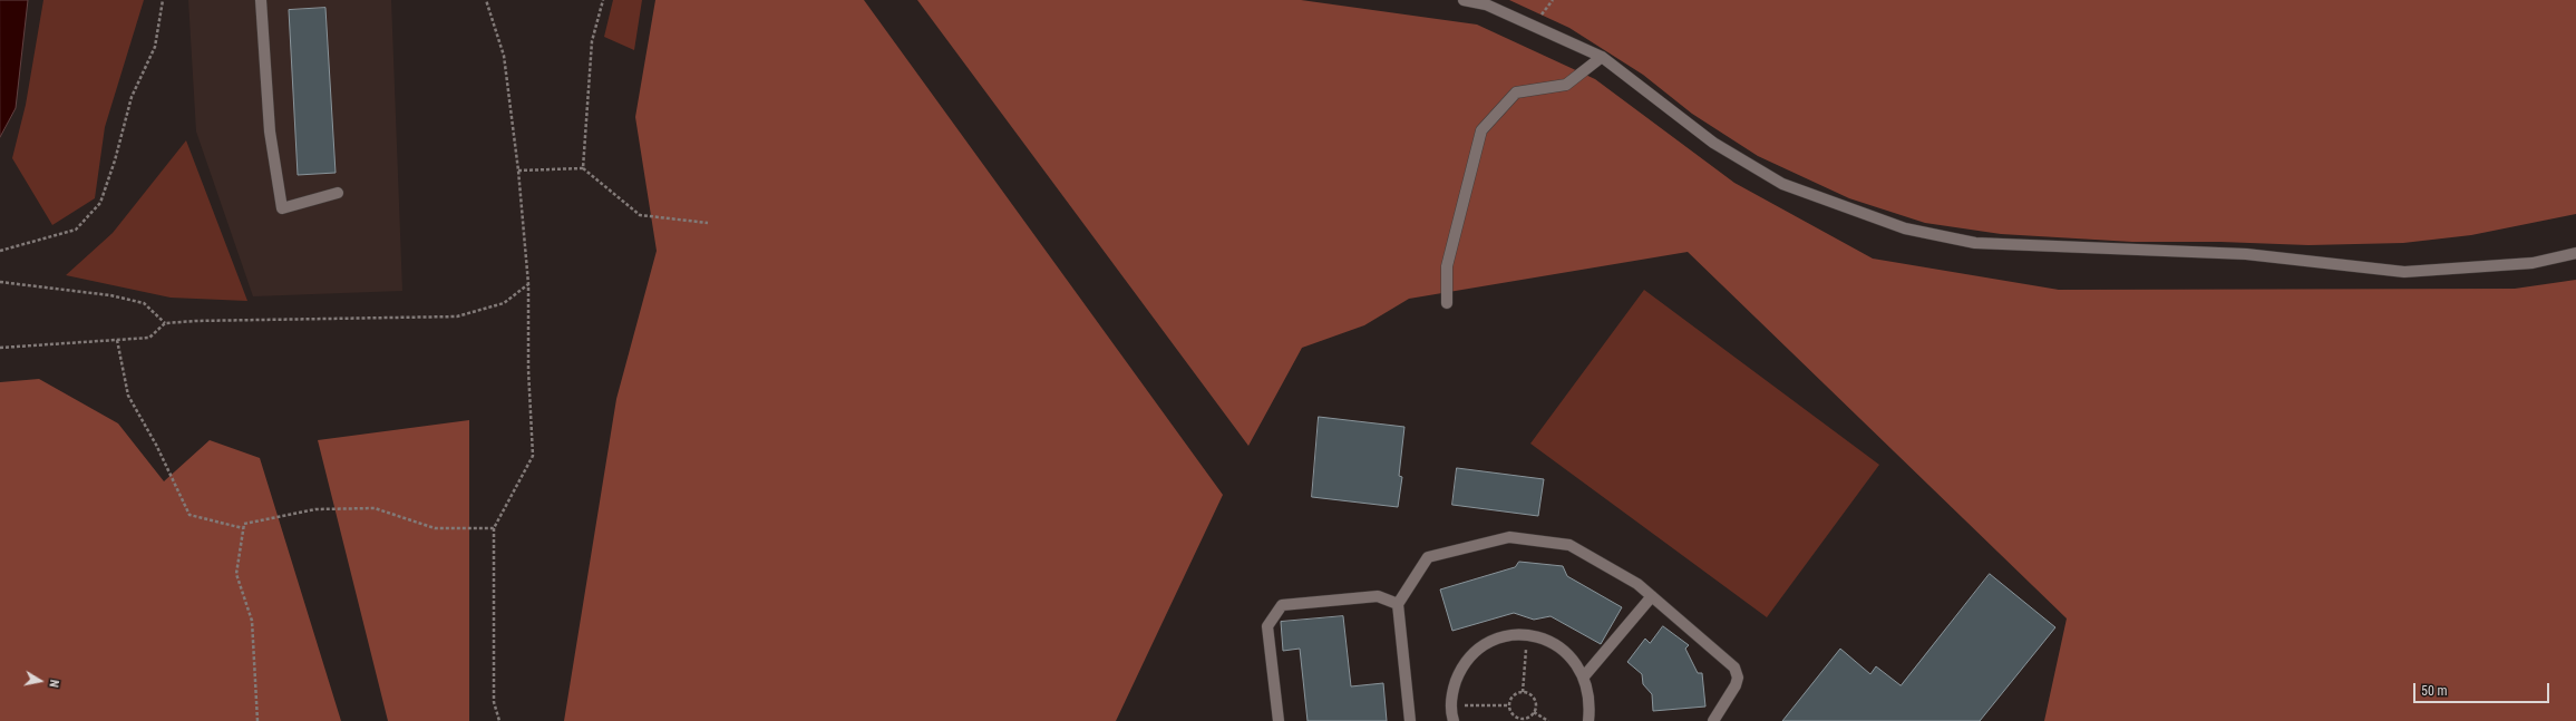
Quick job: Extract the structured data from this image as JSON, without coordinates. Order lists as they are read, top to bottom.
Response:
{
  "scale_bar": "50 m",
  "north": "right"
}
